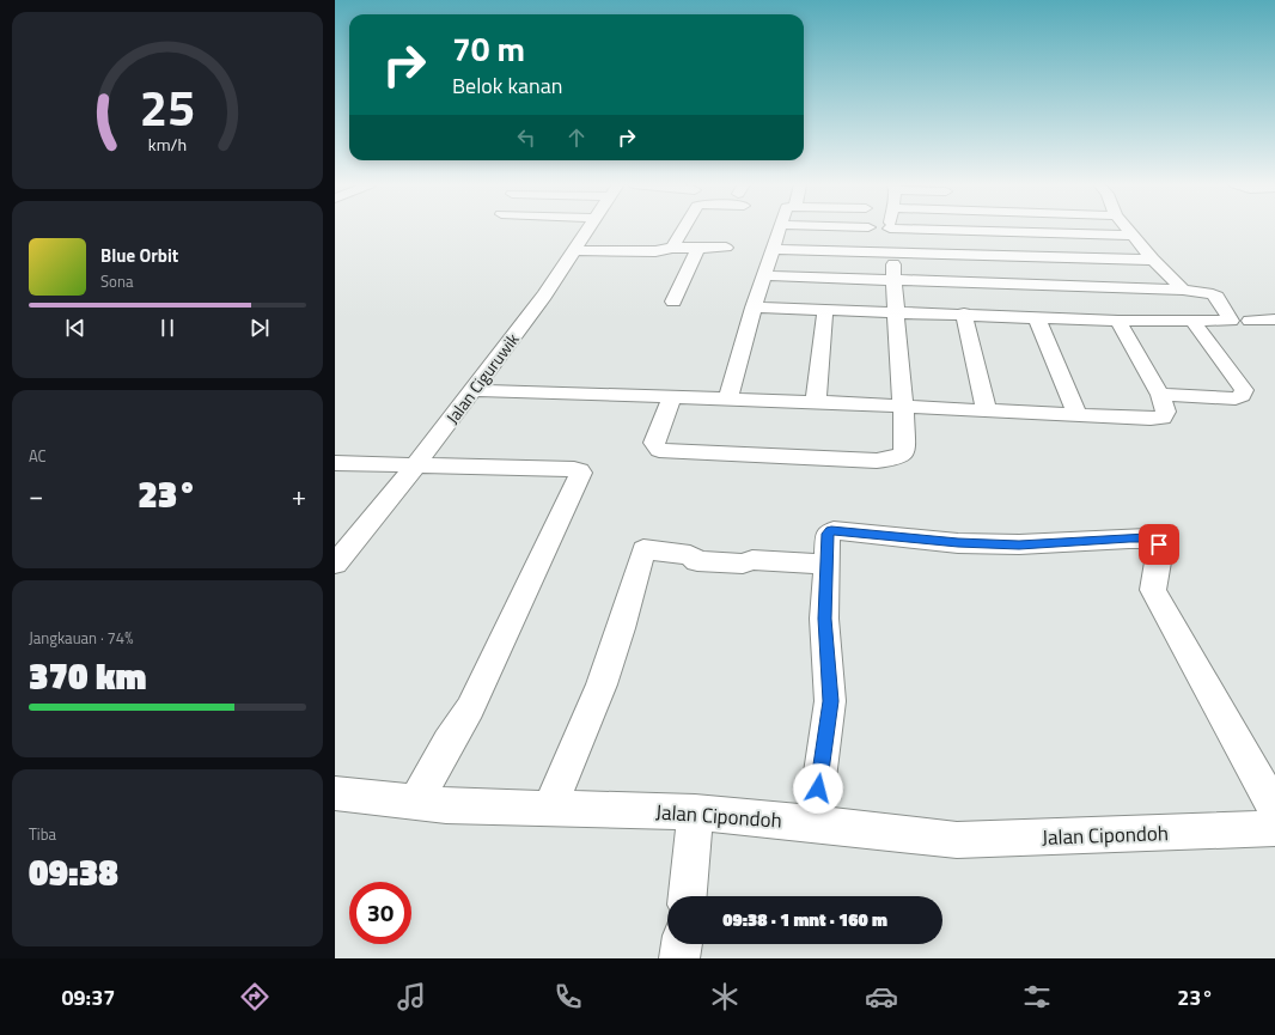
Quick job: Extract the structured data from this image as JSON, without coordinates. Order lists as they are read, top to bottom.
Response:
{
  "streets": {
    "street": ["Jalan Ciguruwik", "Jalan Cipondoh"]
  },
  "page": {
    "turn": ["70 m", "Belok kanan"],
    "song": ["Blue Orbit", "Sona"],
    "tile": [
      "AC",
      ["Jangkauan · 74%", "370 km"],
      ["Tiba", "09:38"]
    ],
    "heat": ["−", "23°", "+"],
    "limit": "30",
    "trip": "09:38 · 1 mnt · 160 m",
    "tabs": ["09:37", "23°"],
    "gauge": ["25", "km/h"]
  }
}
